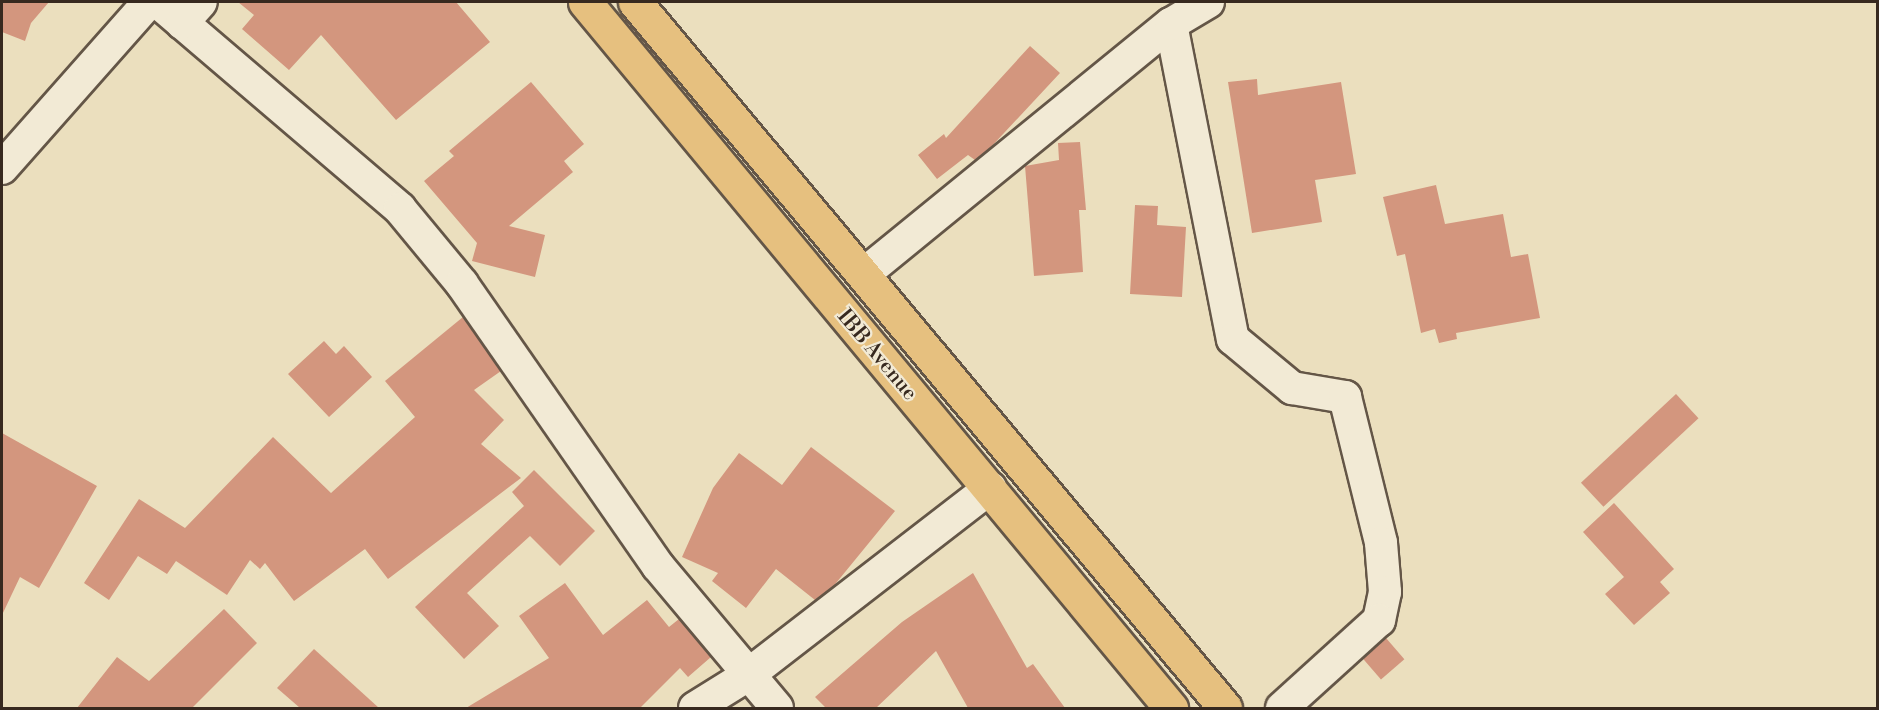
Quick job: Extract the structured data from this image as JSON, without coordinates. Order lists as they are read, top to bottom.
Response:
{
  "streets": {
    "main road": ["IBB Avenue"]
  }
}
